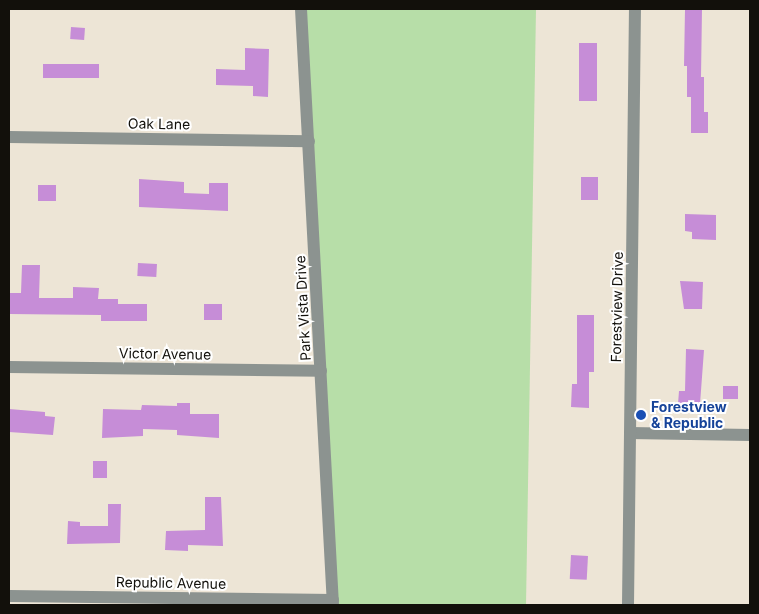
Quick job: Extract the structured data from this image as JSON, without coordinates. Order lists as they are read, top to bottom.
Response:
{
  "streets": {
    "street": [
      "Oak Lane",
      "Forestview Drive",
      "Park Vista Drive",
      "Victor Avenue",
      "Republic Avenue"
    ]
  },
  "crossings": [
    ["Oak Lane", "Park Vista Drive"],
    ["Park Vista Drive", "Victor Avenue"],
    ["Park Vista Drive", "Republic Avenue"]
  ],
  "places": ["Forestview & Republic"]
}
